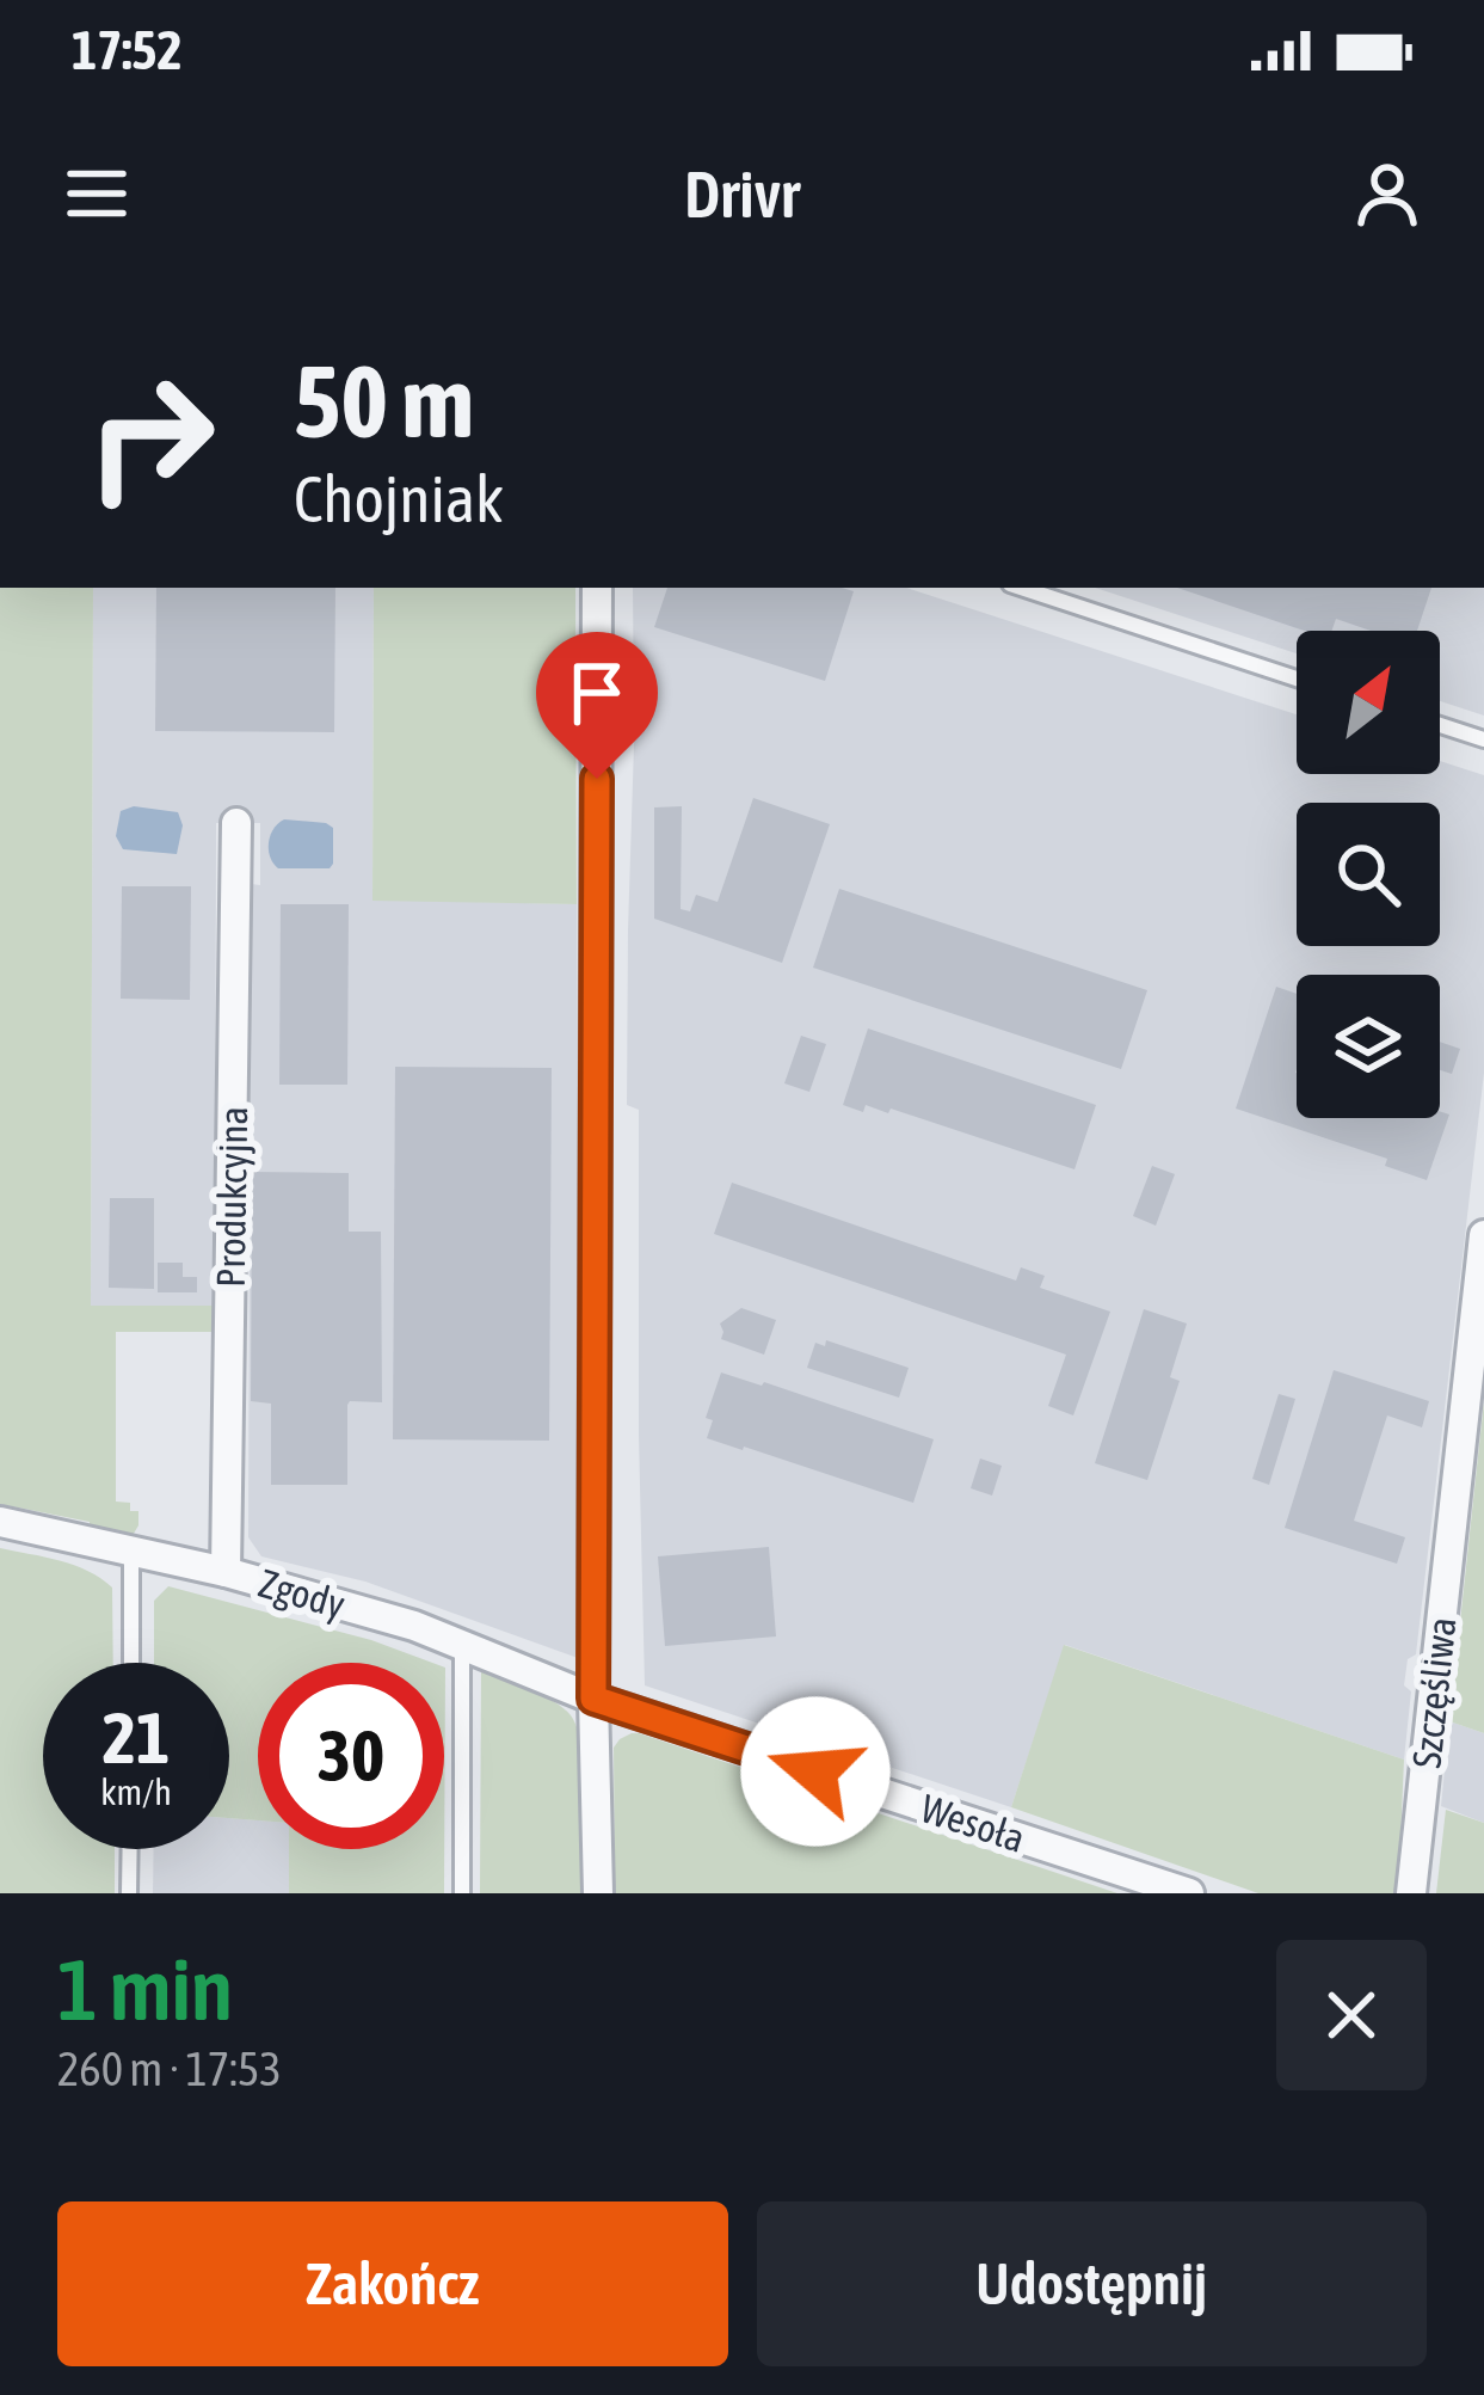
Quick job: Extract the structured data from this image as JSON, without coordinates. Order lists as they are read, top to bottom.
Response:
{
  "streets": {
    "street": [
      "Produkcyjna",
      "Zgody",
      "Szczęśliwa",
      "Wesoła"
    ]
  },
  "crossings": [
    ["Produkcyjna", "Zgody"],
    ["Zgody", "Wesoła"]
  ],
  "north": "top right",
  "page": {
    "status": "17:52",
    "header": "Drivr",
    "turn": ["50 m", "Chojniak"],
    "speed": "21 km/h",
    "limit": "30",
    "heading": ["1 min", "260 m · 17:53"],
    "buttons": ["Zakończ", "Udostępnij"]
  }
}
